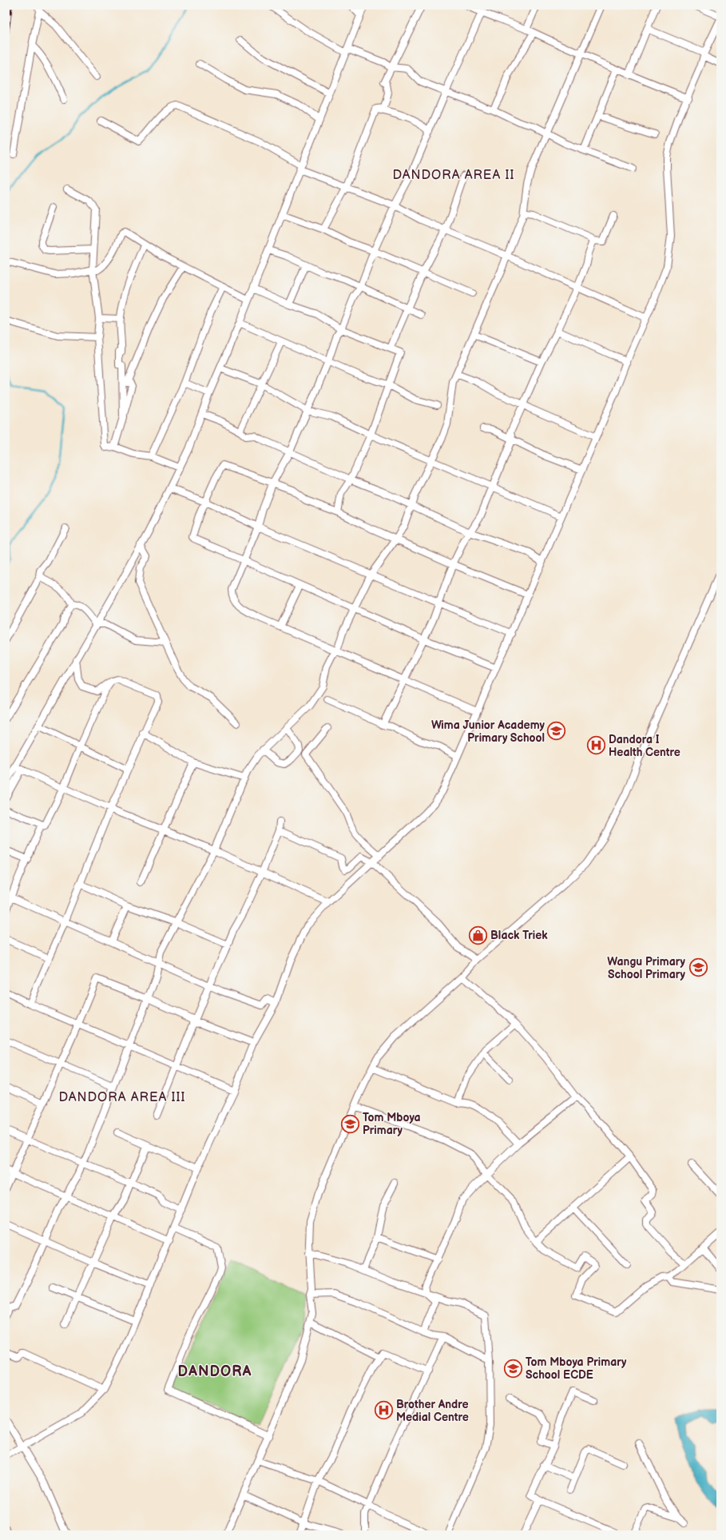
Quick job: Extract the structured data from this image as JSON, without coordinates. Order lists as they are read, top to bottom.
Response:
{
  "districts": ["DANDORA AREA II", "DANDORA AREA III", "DANDORA"],
  "places": {
    "school or university": [
      "Wima Junior Academy Primary School",
      "Wangu Primary School Primary",
      "Tom Mboya Primary",
      "Tom Mboya Primary School ECDE"
    ],
    "hospital": ["Dandora I Health Centre", "Brother Andre Medial Centre"],
    "shop": ["Black Triek"]
  }
}
